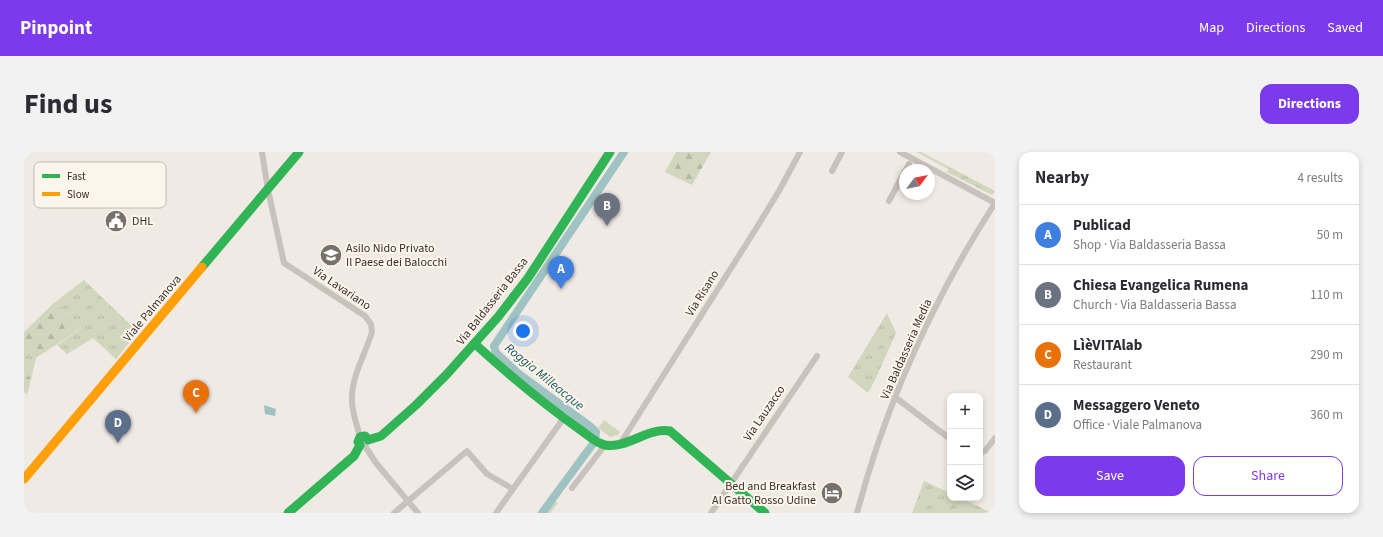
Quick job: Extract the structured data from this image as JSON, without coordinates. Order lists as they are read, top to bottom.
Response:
{
  "streets": {
    "street": [
      "Via Lavariano",
      "Via Risano",
      "Via Baldasseria Bassa",
      "Viale Palmanova",
      "Via Baldasseria Media",
      "Via Lauzacco"
    ]
  },
  "crossings": [
    ["Via Lavariano", "Via Baldasseria Bassa"],
    ["Via Lavariano", "Viale Palmanova"]
  ],
  "water": ["Roggia Milleacque"],
  "places": {
    "public building": ["DHL"],
    "school or university": ["Asilo Nido Privato Il Paese dei Balocchi"],
    "hotel": ["Bed and Breakfast Al Gatto Rosso Udine"]
  },
  "legend": ["Fast", "Slow"],
  "north": "top right",
  "page": {
    "header": "Pinpoint",
    "nav": ["Map", "Directions", "Saved"],
    "title": "Find us",
    "buttons": [
      "Directions",
      ["Save", "Share"]
    ],
    "heading": ["Nearby", "4 results"],
    "pins": [
      "B",
      "A",
      "C",
      "D"
    ],
    "list": [
      {
        "mark": "A",
        "name": "Publicad",
        "note": "Shop · Via Baldasseria Bassa",
        "value": "50 m"
      },
      {
        "mark": "B",
        "name": "Chiesa Evangelica Rumena",
        "note": "Church · Via Baldasseria Bassa",
        "value": "110 m"
      },
      {
        "mark": "C",
        "name": "LìèVITAlab",
        "note": "Restaurant",
        "value": "290 m"
      },
      {
        "mark": "D",
        "name": "Messaggero Veneto",
        "note": "Office · Viale Palmanova",
        "value": "360 m"
      }
    ],
    "map_buttons": ["+", "−"]
  }
}
